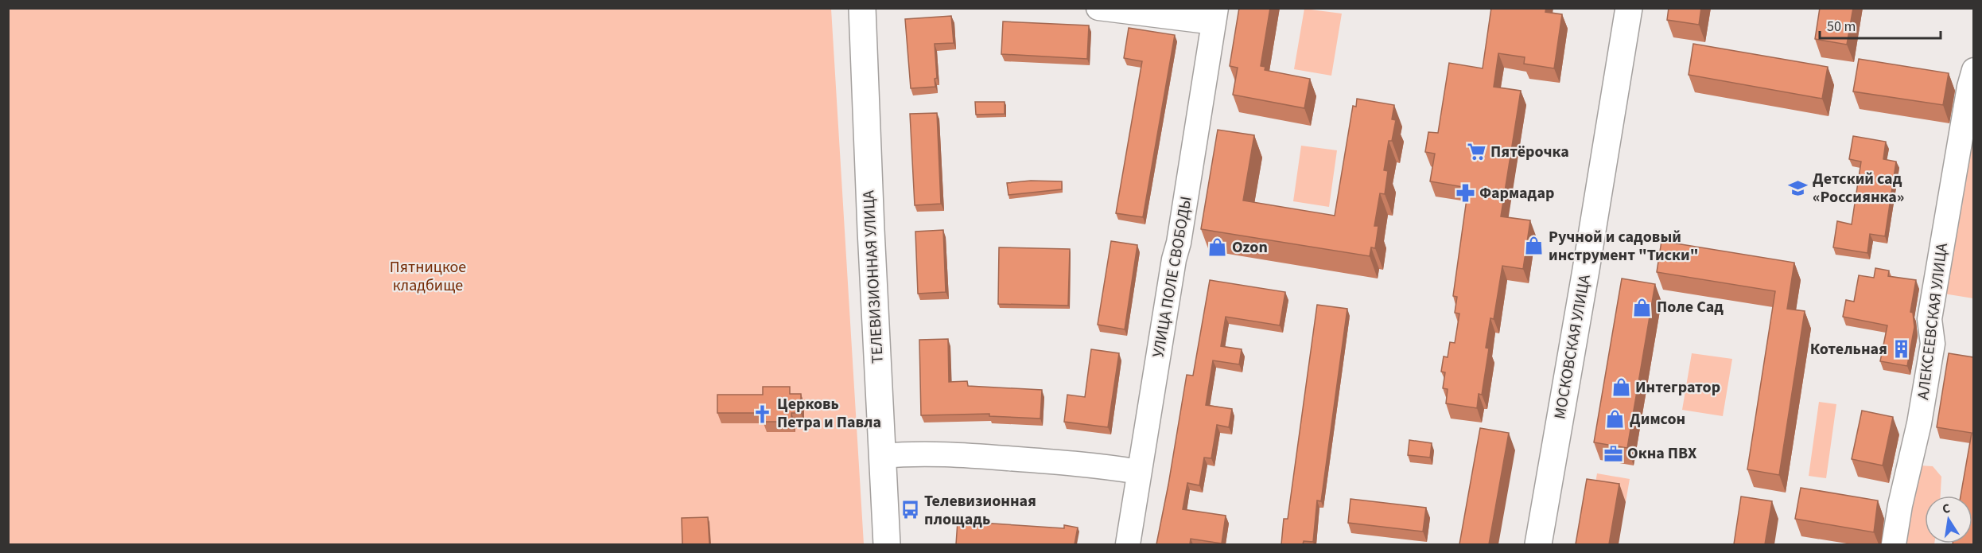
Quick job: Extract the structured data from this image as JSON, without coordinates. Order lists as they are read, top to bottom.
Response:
{
  "streets": {
    "main road": ["ТЕЛЕВИЗИОННАЯ УЛИЦА", "МОСКОВСКАЯ УЛИЦА"],
    "street": ["УЛИЦА ПОЛЕ СВОБОДЫ", "АЛЕКСЕЕВСКАЯ УЛИЦА"]
  },
  "parks": ["Пятницкое кладбище"],
  "places": {
    "supermarket": ["Пятёрочка"],
    "school or university": ["Детский сад «Россиянка»"],
    "pharmacy": ["Фармадар"],
    "shop": [
      "Ручной и садовый инструмент \"Тиски\"",
      "Ozon",
      "Поле Сад",
      "Интегратор",
      "Димсон"
    ],
    "building": ["Котельная"],
    "church": ["Церковь Петра и Павла"],
    "office": ["Окна ПВХ"],
    "bus stop": ["Телевизионная площадь"]
  },
  "scale_bar": "50 m",
  "north": "top"
}
